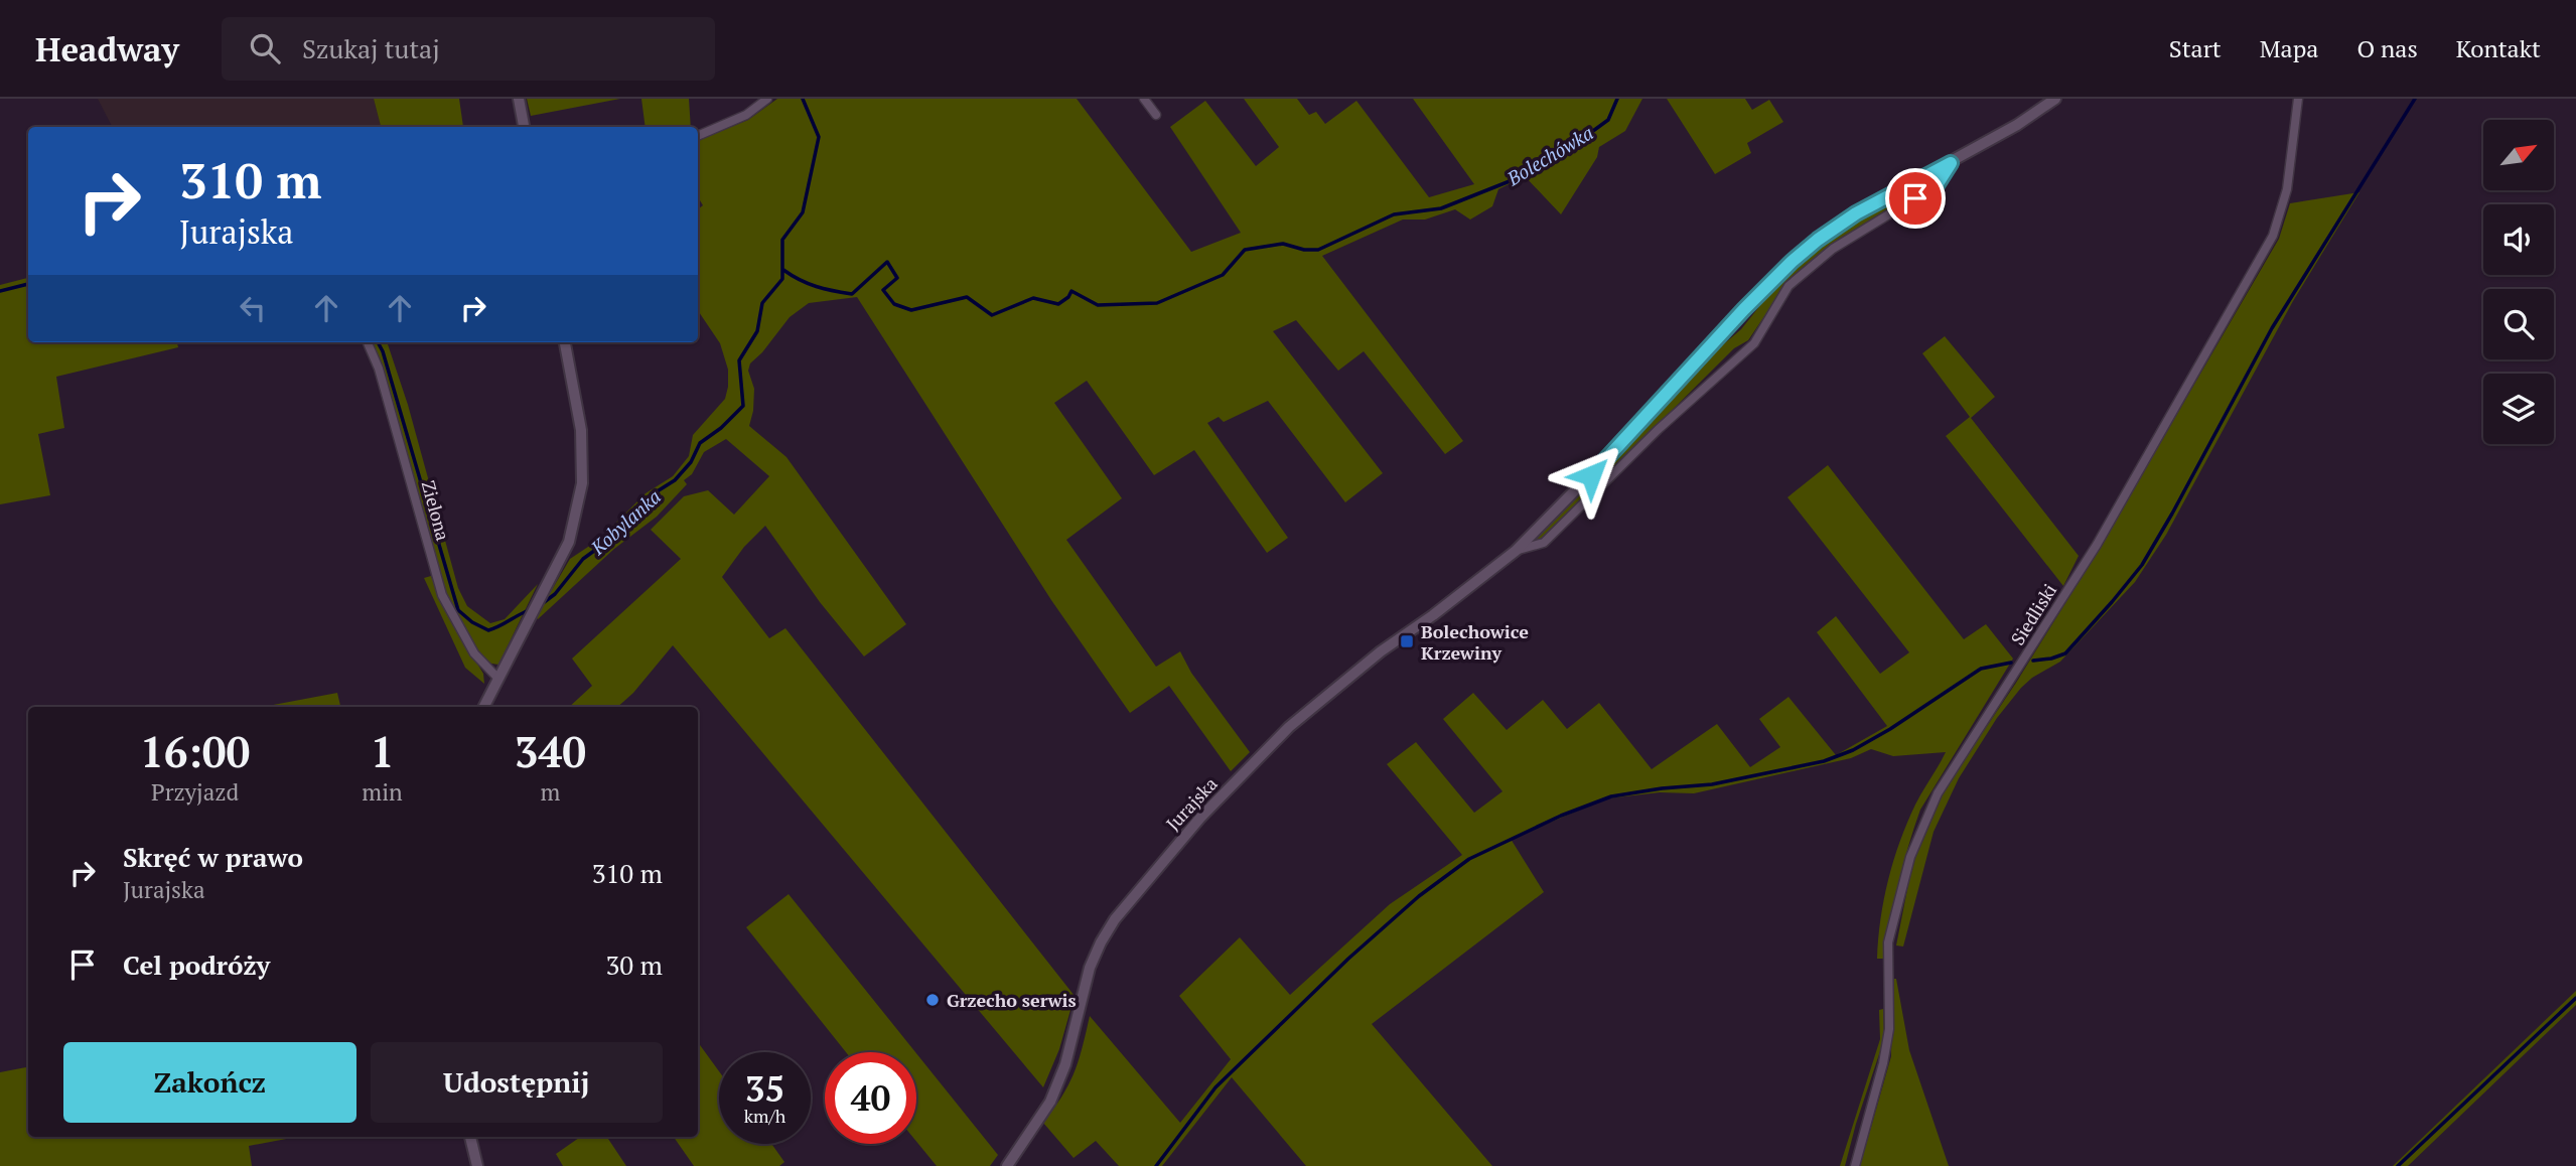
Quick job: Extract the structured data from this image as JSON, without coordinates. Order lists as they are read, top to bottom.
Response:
{
  "streets": {
    "street": ["Zielona", "Siedliski", "Jurajska"]
  },
  "water": ["Bolechówka", "Kobylanka"],
  "places": {
    "transit": ["Bolechowice Krzewiny"],
    "other": ["Grzecho serwis"]
  },
  "north": "top right",
  "page": {
    "header": "Headway",
    "search": "Szukaj tutaj",
    "nav": [
      "Start",
      "Mapa",
      "O nas",
      "Kontakt"
    ],
    "turn": ["310 m", "Jurajska"],
    "eta": [
      "16:00",
      "Przyjazd",
      "1",
      "min",
      "340",
      "m"
    ],
    "list": [
      {
        "name": "Skręć w prawo",
        "note": "Jurajska",
        "value": "310 m"
      },
      {
        "name": "Cel podróży",
        "value": "30 m"
      }
    ],
    "buttons": ["Zakończ", "Udostępnij"],
    "speed": "35 km/h",
    "limit": "40"
  }
}
